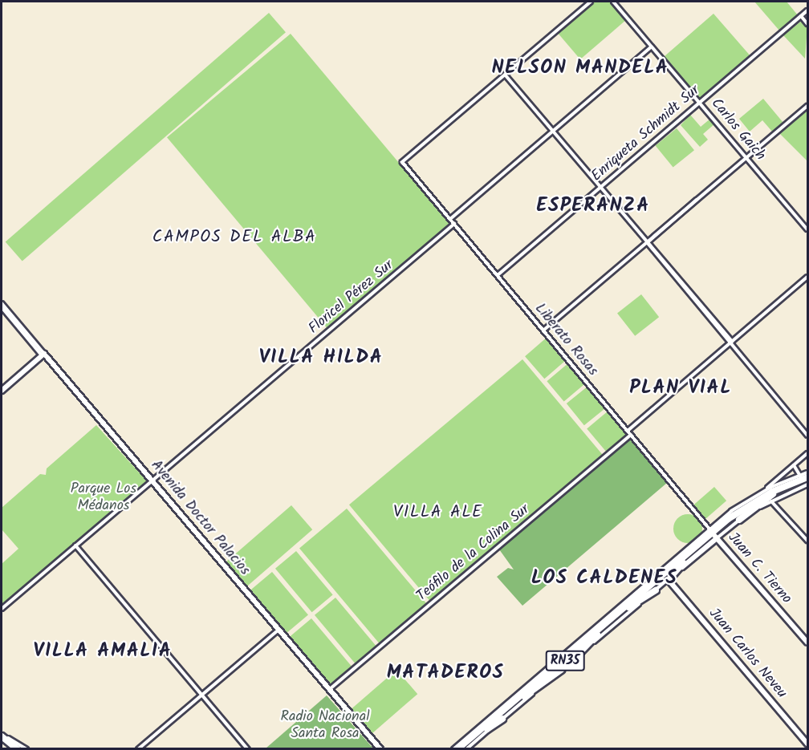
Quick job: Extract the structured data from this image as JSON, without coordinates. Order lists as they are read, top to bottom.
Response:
{
  "streets": {
    "highway": ["RN35"],
    "main road": ["Avenida Doctor Palacios", "Juan C. Tierno", "Juan Carlos Neveu"],
    "street": [
      "Carlos Gaich",
      "Enriqueta Schmidt Sur",
      "Floricel Pérez Sur",
      "Liberato Rosas",
      "Teófilo de la Colina Sur"
    ]
  },
  "crossings": [
    ["Carlos Gaich", "Enriqueta Schmidt Sur"],
    ["Enriqueta Schmidt Sur", "Liberato Rosas"],
    ["Floricel Pérez Sur", "Liberato Rosas"],
    ["Floricel Pérez Sur", "Avenida Doctor Palacios"],
    ["Liberato Rosas", "Teófilo de la Colina Sur"],
    ["Liberato Rosas", "Juan C. Tierno"],
    ["Liberato Rosas", "RN35"],
    ["Avenida Doctor Palacios", "Teófilo de la Colina Sur"],
    ["Juan C. Tierno", "RN35"]
  ],
  "districts": [
    "NELSON MANDELA",
    "ESPERANZA",
    "CAMPOS DEL ALBA",
    "VILLA HILDA",
    "PLAN VIAL",
    "VILLA ALE",
    "LOS CALDENES",
    "VILLA AMALIA",
    "MATADEROS"
  ],
  "parks": ["Parque Los Médanos", "Radio Nacional Santa Rosa"]
}
